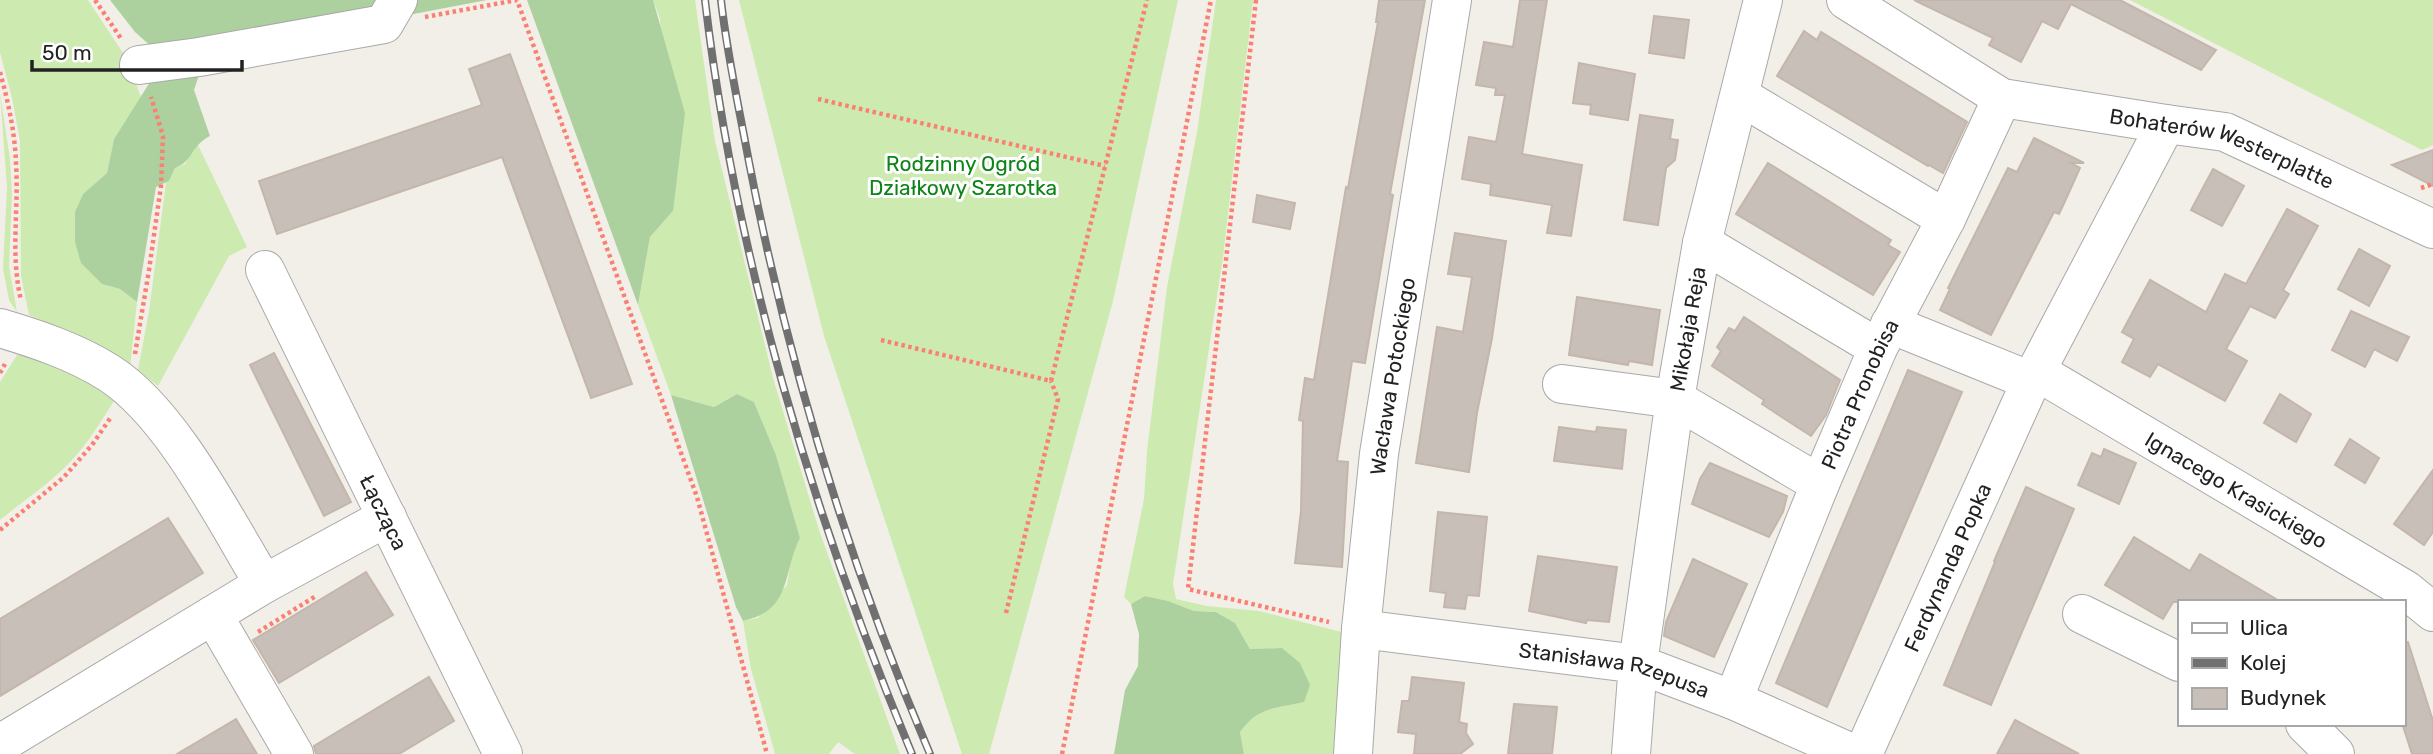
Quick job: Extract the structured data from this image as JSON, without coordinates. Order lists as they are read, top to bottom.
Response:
{
  "streets": {
    "street": [
      "Bohaterów Westerplatte",
      "Mikołaja Reja",
      "Wacława Potockiego",
      "Piotra Pronobisa",
      "Ignacego Krasickiego",
      "Łącząca",
      "Ferdynanda Popka",
      "Stanisława Rzepusa"
    ]
  },
  "crossings": [
    ["Bohaterów Westerplatte", "Piotra Pronobisa"],
    ["Bohaterów Westerplatte", "Ferdynanda Popka"],
    ["Mikołaja Reja", "Ignacego Krasickiego"],
    ["Mikołaja Reja", "Stanisława Rzepusa"],
    ["Wacława Potockiego", "Stanisława Rzepusa"],
    ["Piotra Pronobisa", "Ignacego Krasickiego"],
    ["Piotra Pronobisa", "Stanisława Rzepusa"],
    ["Ignacego Krasickiego", "Ferdynanda Popka"]
  ],
  "parks": ["Rodzinny Ogród Działkowy Szarotka"],
  "legend": ["Ulica", "Kolej", "Budynek"],
  "scale_bar": "50 m"
}
